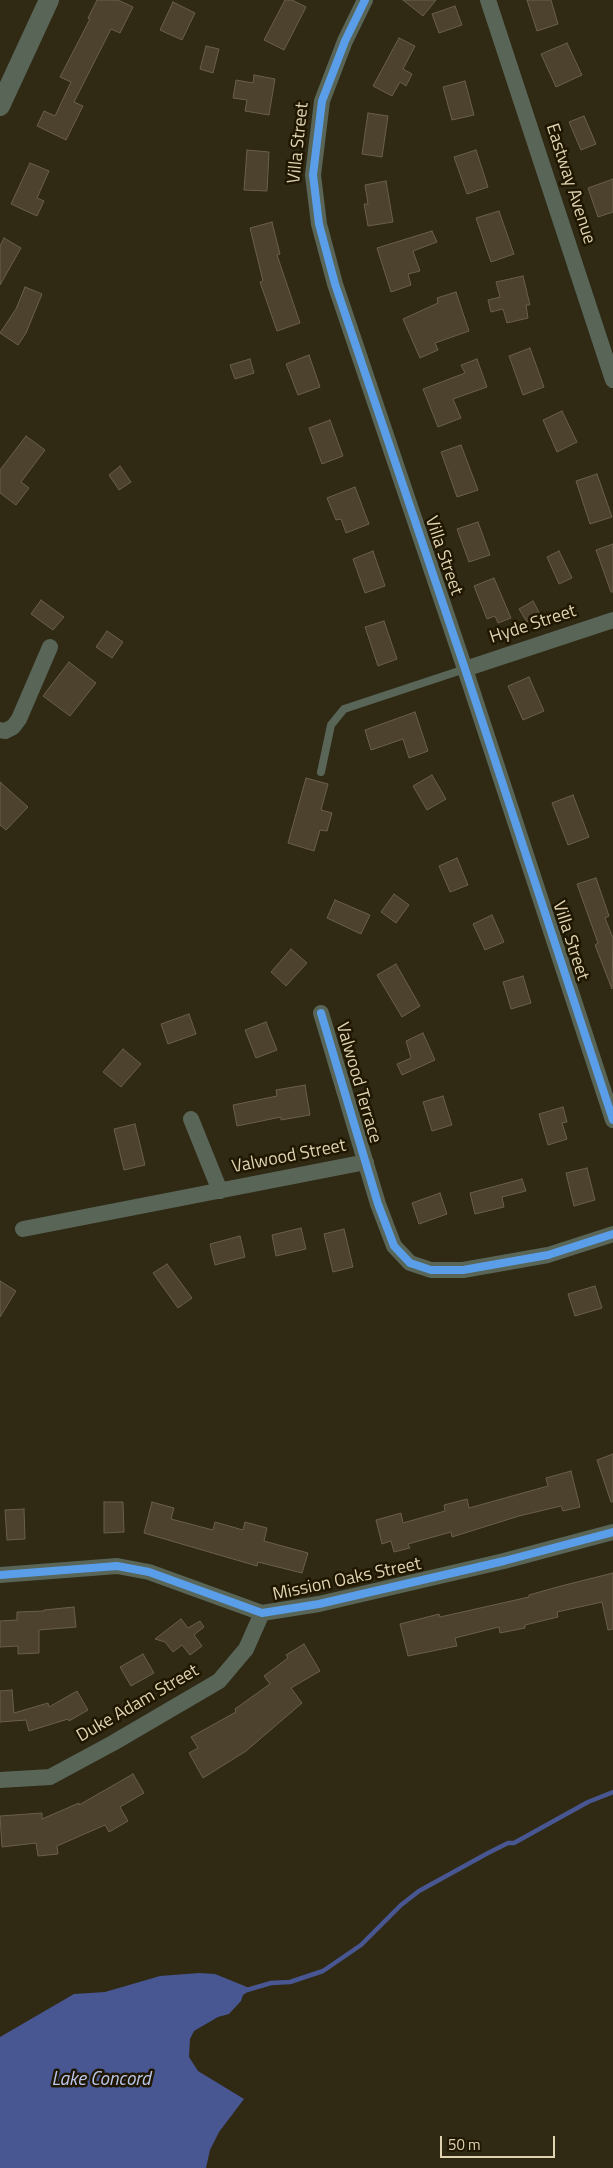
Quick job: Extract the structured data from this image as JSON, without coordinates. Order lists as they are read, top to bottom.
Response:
{
  "streets": {
    "street": [
      "Villa Street",
      "Eastway Avenue",
      "Hyde Street",
      "Valwood Terrace",
      "Valwood Street",
      "Mission Oaks Street",
      "Duke Adam Street"
    ]
  },
  "crossings": [
    ["Villa Street", "Hyde Street"],
    ["Valwood Terrace", "Valwood Street"],
    ["Mission Oaks Street", "Duke Adam Street"]
  ],
  "water": ["Lake Concord"],
  "scale_bar": "50 m"
}
